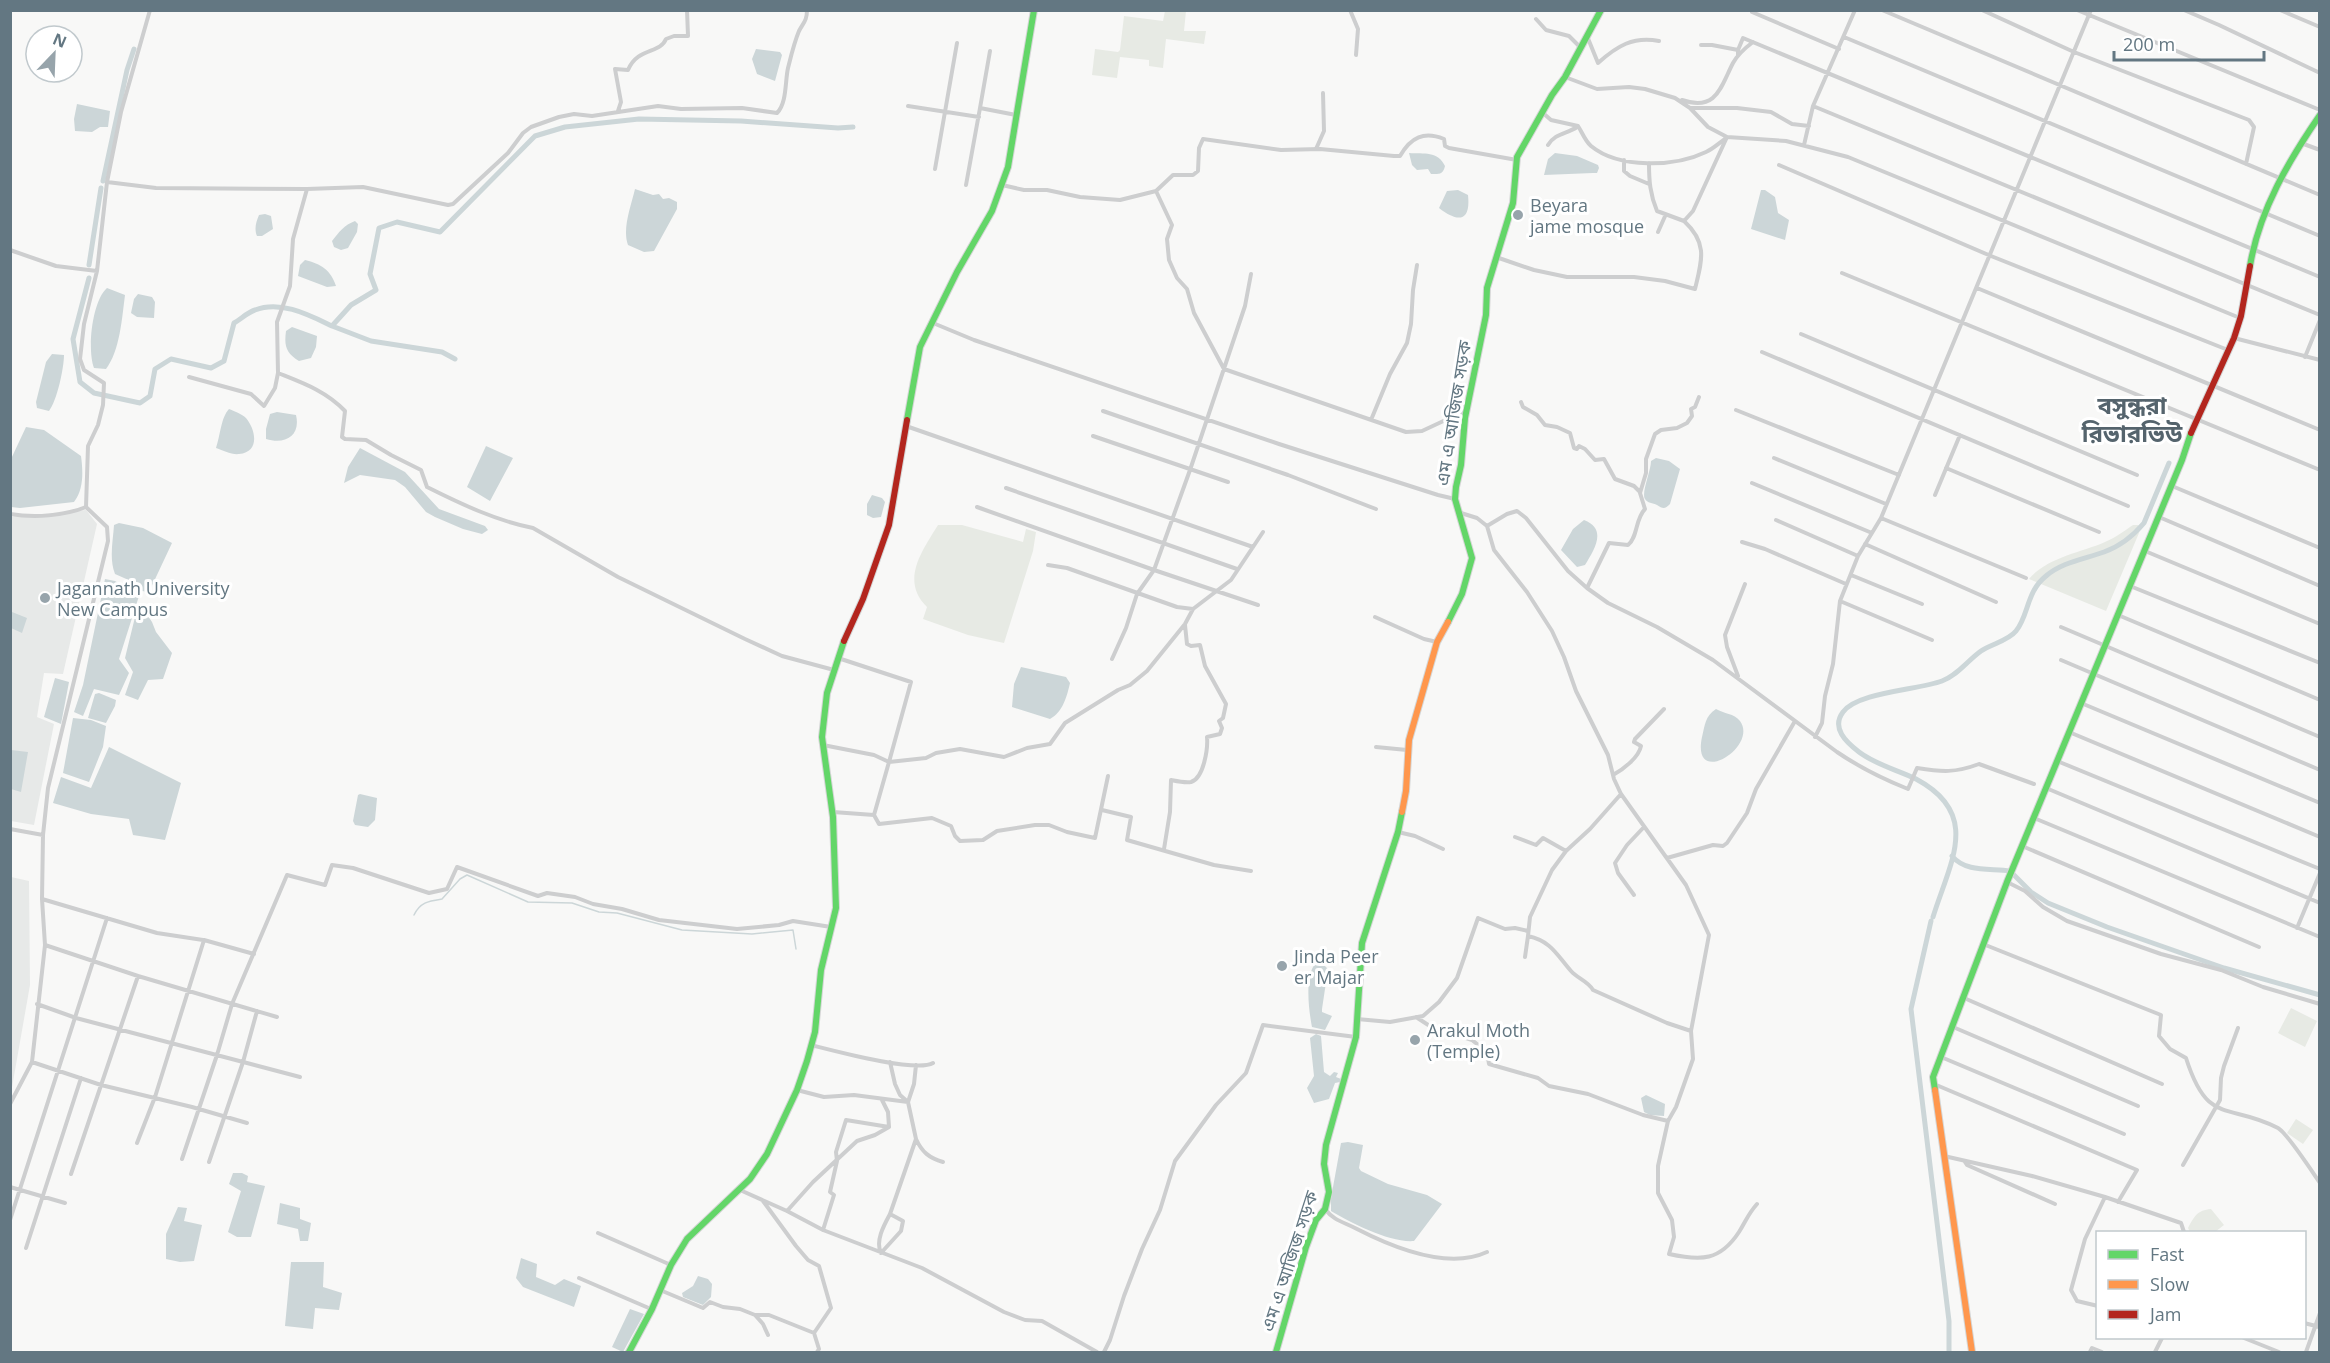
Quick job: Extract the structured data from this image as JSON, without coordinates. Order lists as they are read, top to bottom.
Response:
{
  "streets": {
    "street": ["এম এ আজিজ সড়ক"]
  },
  "districts": ["বসুন্ধরা রিভারভিউ"],
  "places": [
    "Beyara jame mosque",
    "Jagannath University New Campus",
    "Jinda Peer er Majar",
    "Arakul Moth (Temple)"
  ],
  "legend": ["Fast", "Slow", "Jam"],
  "scale_bar": "200 m",
  "north": "top right"
}
